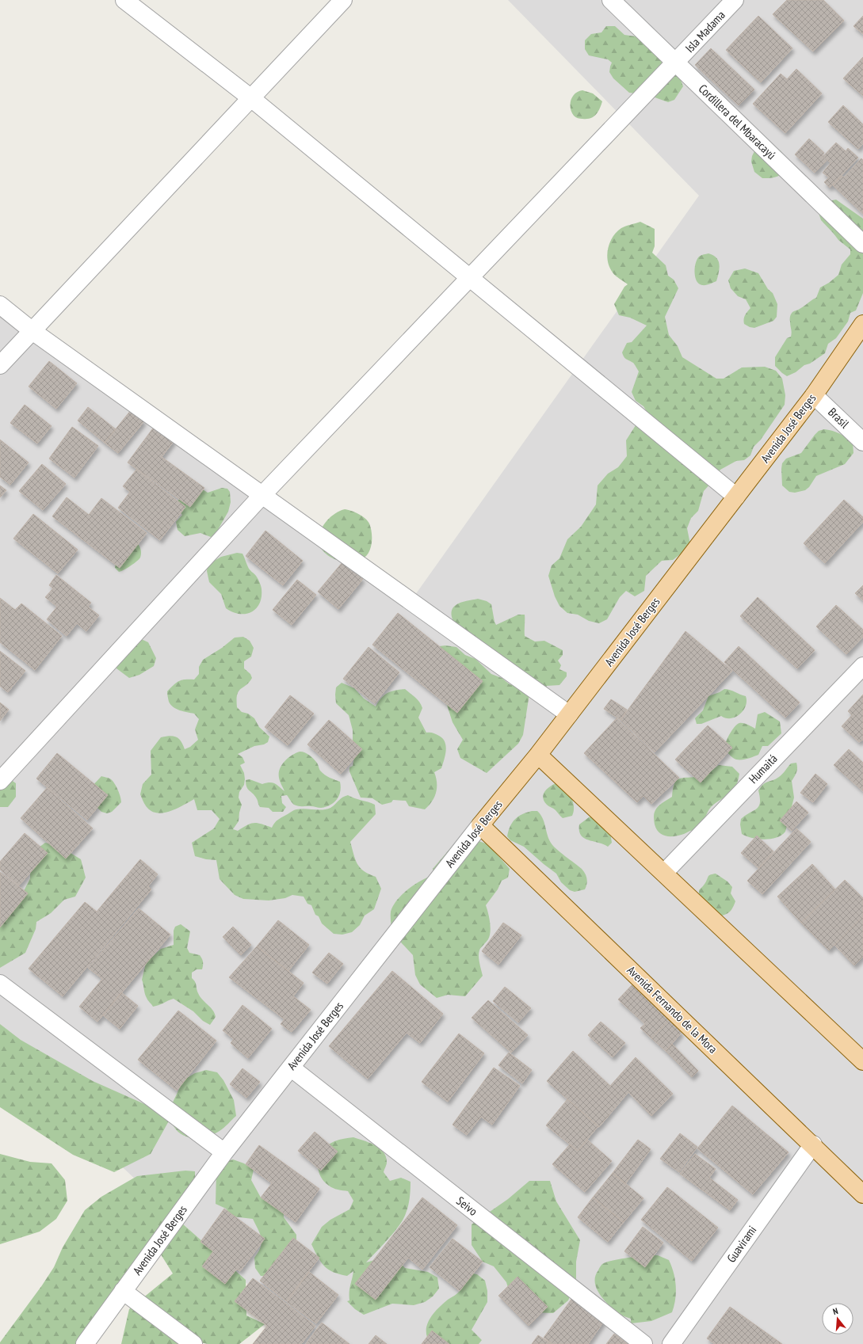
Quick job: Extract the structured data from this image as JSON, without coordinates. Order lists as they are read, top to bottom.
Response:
{
  "streets": {
    "main road": ["Avenida José Berges", "Avenida Fernando de la Mora"],
    "street": [
      "Isla Madama",
      "Cordillera del Mbaracayú",
      "Brasil",
      "Humaitá",
      "Seivo",
      "Guavirami"
    ]
  },
  "crossings": [
    ["Isla Madama", "Cordillera del Mbaracayú"],
    ["Brasil", "Avenida José Berges"],
    ["Avenida José Berges", "Avenida Fernando de la Mora"],
    ["Avenida José Berges", "Seivo"],
    ["Avenida Fernando de la Mora", "Guavirami"]
  ],
  "north": "top"
}
